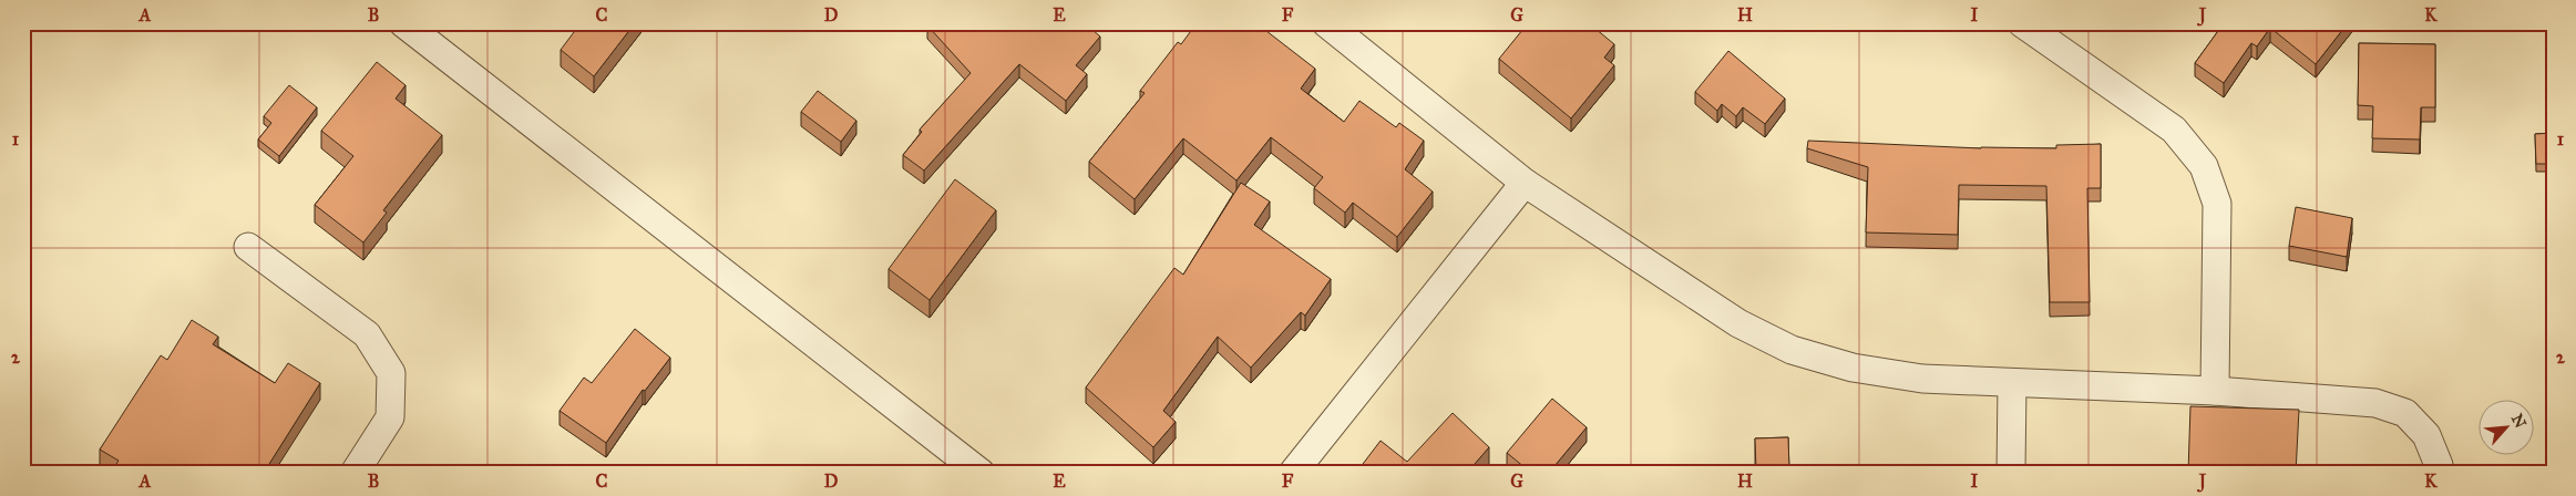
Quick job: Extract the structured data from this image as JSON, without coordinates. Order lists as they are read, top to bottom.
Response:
{
  "north": "top right",
  "grid": {
    "columns": [
      "A",
      "B",
      "C",
      "D",
      "E",
      "F",
      "G",
      "H",
      "I",
      "J",
      "K"
    ],
    "rows": ["1", "2"]
  }
}
